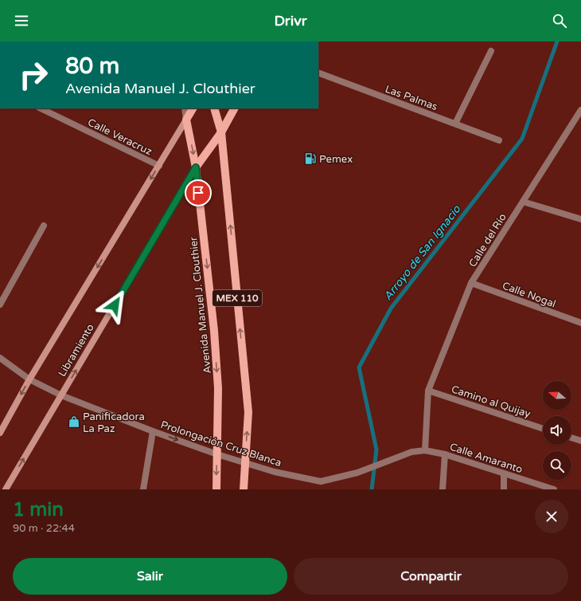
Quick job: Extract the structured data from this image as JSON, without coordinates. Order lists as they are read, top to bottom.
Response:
{
  "streets": {
    "main road": ["MEX 110", "Avenida Manuel J. Clouthier", "Libramiento"],
    "street": [
      "Las Palmas",
      "Calle Veracruz",
      "Calle del Río",
      "Calle Nogal",
      "Camino al Quijay",
      "Prolongación Cruz Blanca",
      "Calle Amaranto"
    ]
  },
  "crossings": [
    ["Calle del Río", "Calle Nogal"],
    ["Calle del Río", "Camino al Quijay"],
    ["Calle del Río", "Calle Amaranto"],
    ["MEX 110", "Libramiento"],
    ["MEX 110", "Prolongación Cruz Blanca"],
    ["Avenida Manuel J. Clouthier", "Libramiento"],
    ["Avenida Manuel J. Clouthier", "Prolongación Cruz Blanca"],
    ["Libramiento", "Prolongación Cruz Blanca"],
    ["Prolongación Cruz Blanca", "Calle Amaranto"]
  ],
  "water": ["Arroyo de San Ignacio"],
  "places": {
    "fuel station": ["Pemex"],
    "shop": ["Panificadora La Paz"]
  },
  "north": "left",
  "page": {
    "header": "Drivr",
    "turn": ["80 m", "Avenida Manuel J. Clouthier"],
    "heading": ["1 min", "90 m · 22:44"],
    "buttons": ["Salir", "Compartir"]
  }
}
